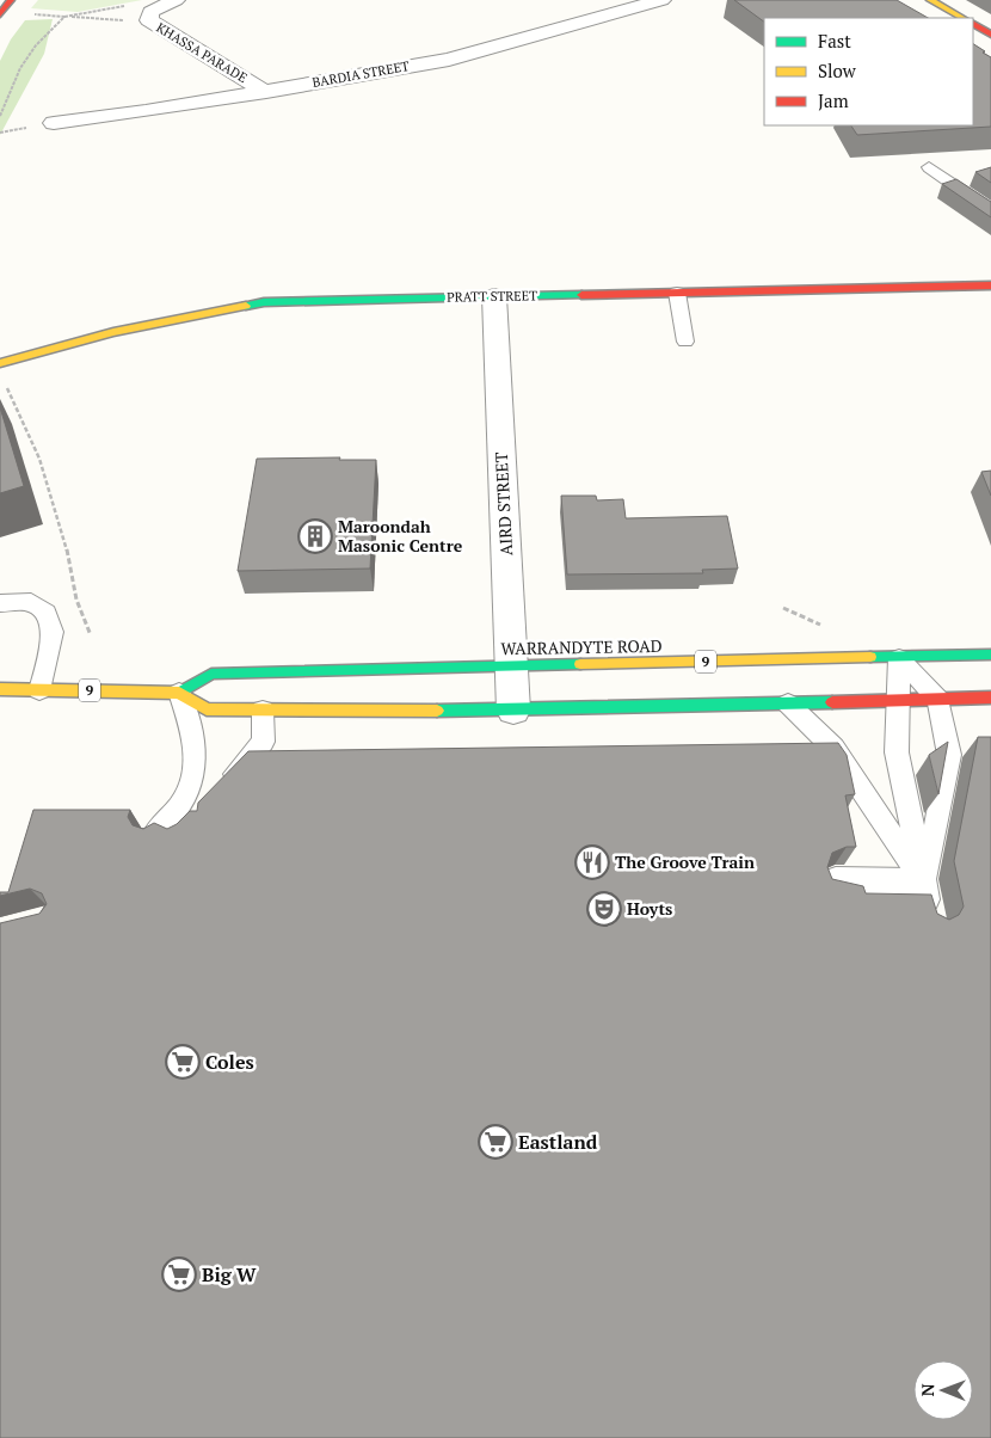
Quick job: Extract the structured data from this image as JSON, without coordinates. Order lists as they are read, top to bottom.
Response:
{
  "streets": {
    "main road": ["PRATT STREET", "WARRANDYTE ROAD", "9"],
    "street": ["KHASSA PARADE", "BARDIA STREET", "AIRD STREET"]
  },
  "crossings": [
    ["KHASSA PARADE", "BARDIA STREET"],
    ["PRATT STREET", "AIRD STREET"],
    ["AIRD STREET", "WARRANDYTE ROAD"],
    ["WARRANDYTE ROAD", "9"]
  ],
  "places": {
    "building": ["Maroondah Masonic Centre"],
    "restaurant": ["The Groove Train"],
    "theatre": ["Hoyts"],
    "supermarket": ["Coles", "Eastland", "Big W"]
  },
  "legend": ["Fast", "Slow", "Jam"],
  "north": "left"
}
